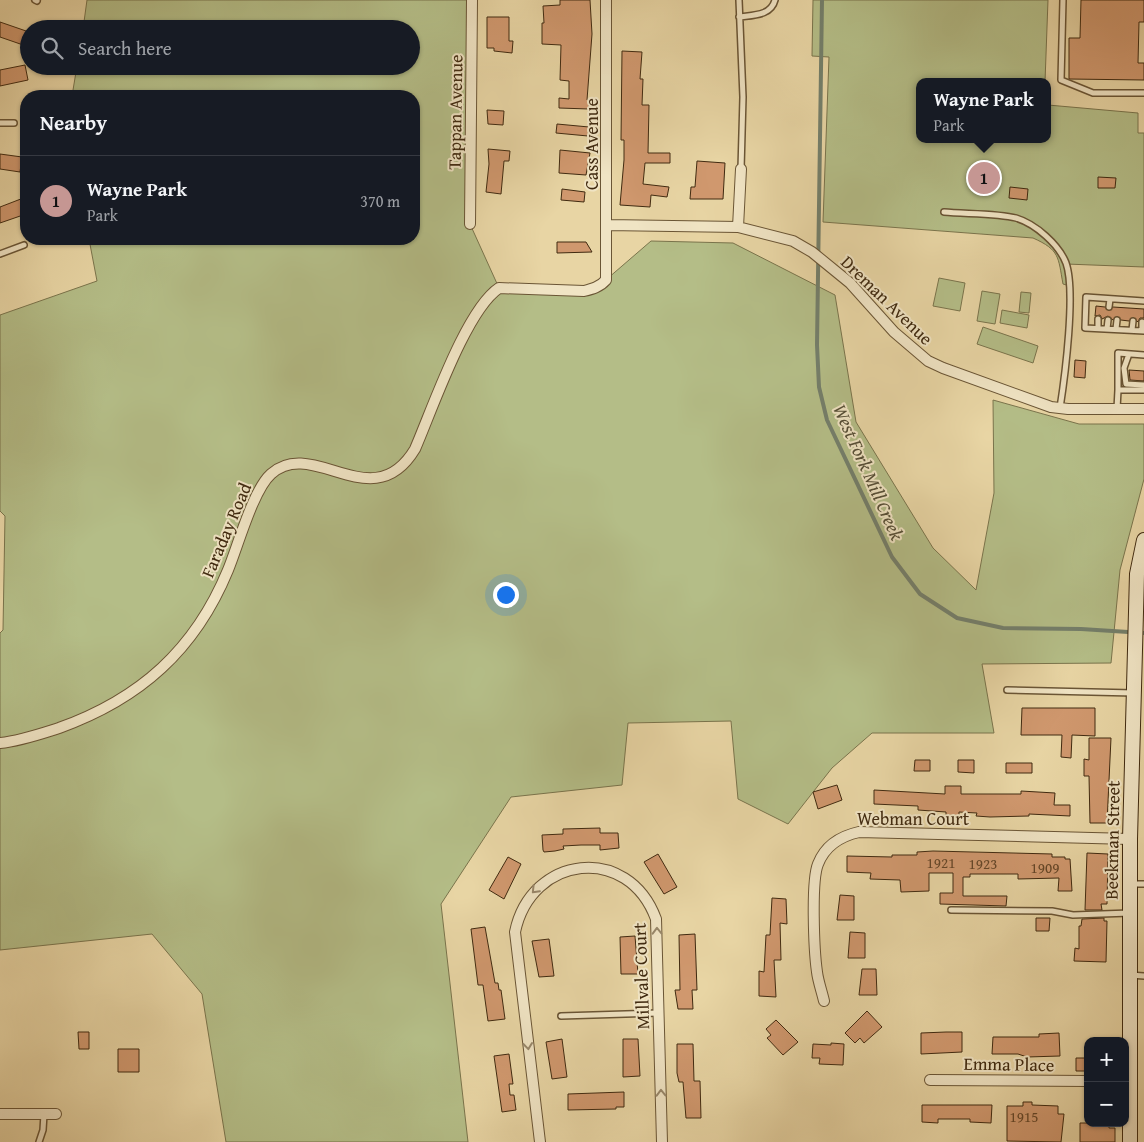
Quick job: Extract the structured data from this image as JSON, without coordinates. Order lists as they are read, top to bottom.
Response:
{
  "streets": {
    "main road": ["Beekman Street"],
    "street": [
      "Tappan Avenue",
      "Cass Avenue",
      "Dreman Avenue",
      "Faraday Road",
      "Webman Court",
      "Millvale Court",
      "Emma Place"
    ]
  },
  "crossings": [
    ["Cass Avenue", "Dreman Avenue"],
    ["Cass Avenue", "Faraday Road"],
    ["Webman Court", "Beekman Street"]
  ],
  "water": ["West Fork Mill Creek"],
  "house_numbers": [
    "1921",
    "1923",
    "1909",
    "1915"
  ],
  "page": {
    "search": "Search here",
    "popup": ["Wayne Park", "Park"],
    "heading": "Nearby",
    "list": [
      {
        "mark": "1",
        "name": "Wayne Park",
        "note": "Park",
        "value": "370 m"
      }
    ],
    "pins": "1",
    "map_buttons": ["+", "−"]
  }
}
